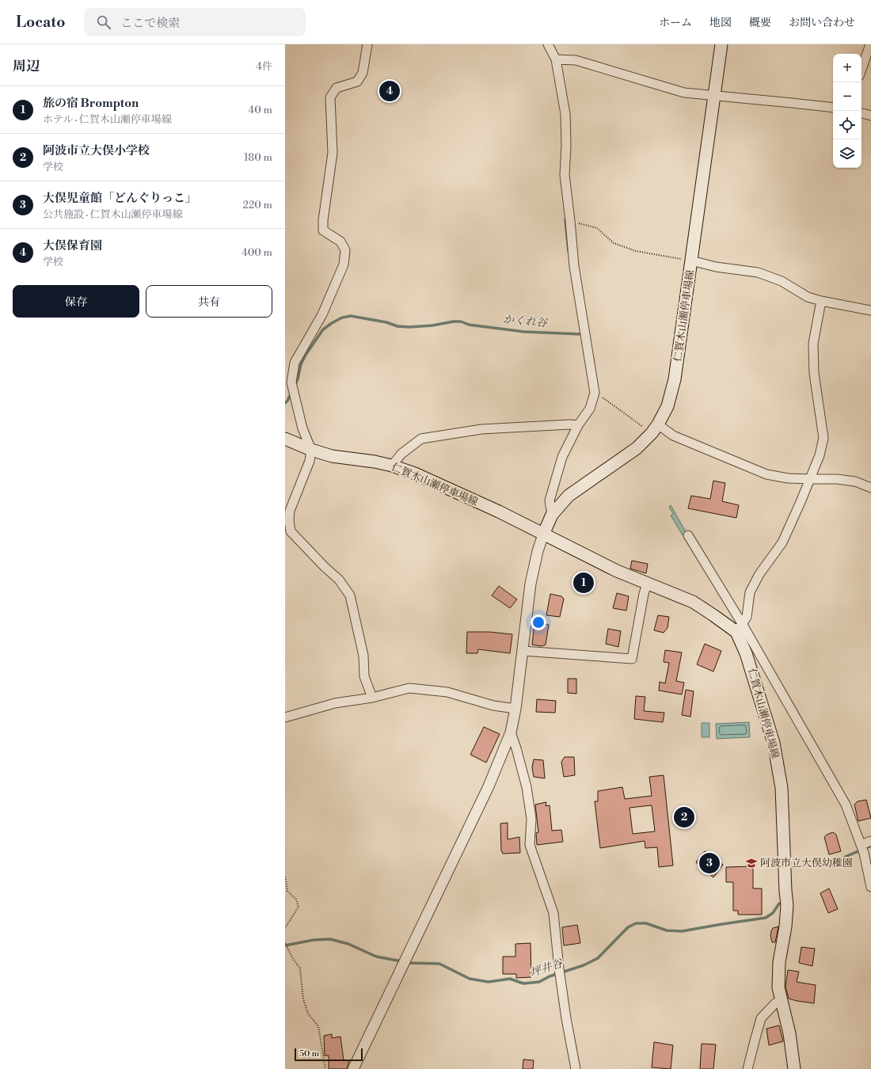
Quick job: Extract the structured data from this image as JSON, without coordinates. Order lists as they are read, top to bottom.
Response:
{
  "streets": {
    "main road": ["仁賀木山瀬停車場線"]
  },
  "water": ["かくれ谷", "坪井谷"],
  "places": {
    "school or university": ["阿波市立大俣幼稚園"]
  },
  "scale_bar": "50 m",
  "page": {
    "header": "Locato",
    "search": "ここで検索",
    "nav": [
      "ホーム",
      "地図",
      "概要",
      "お問い合わせ"
    ],
    "heading": ["周辺", "4件"],
    "map_buttons": ["+", "−"],
    "pins": [
      "4",
      "1",
      "2",
      "3"
    ],
    "list": [
      {
        "mark": "1",
        "name": "旅の宿 Brompton",
        "note": "ホテル · 仁賀木山瀬停車場線",
        "value": "40 m"
      },
      {
        "mark": "2",
        "name": "阿波市立大俣小学校",
        "note": "学校",
        "value": "180 m"
      },
      {
        "mark": "3",
        "name": "大俣児童館「どんぐりっこ」",
        "note": "公共施設 · 仁賀木山瀬停車場線",
        "value": "220 m"
      },
      {
        "mark": "4",
        "name": "大俣保育園",
        "note": "学校",
        "value": "400 m"
      }
    ],
    "buttons": ["保存", "共有"],
    "scale": "50 m"
  }
}
